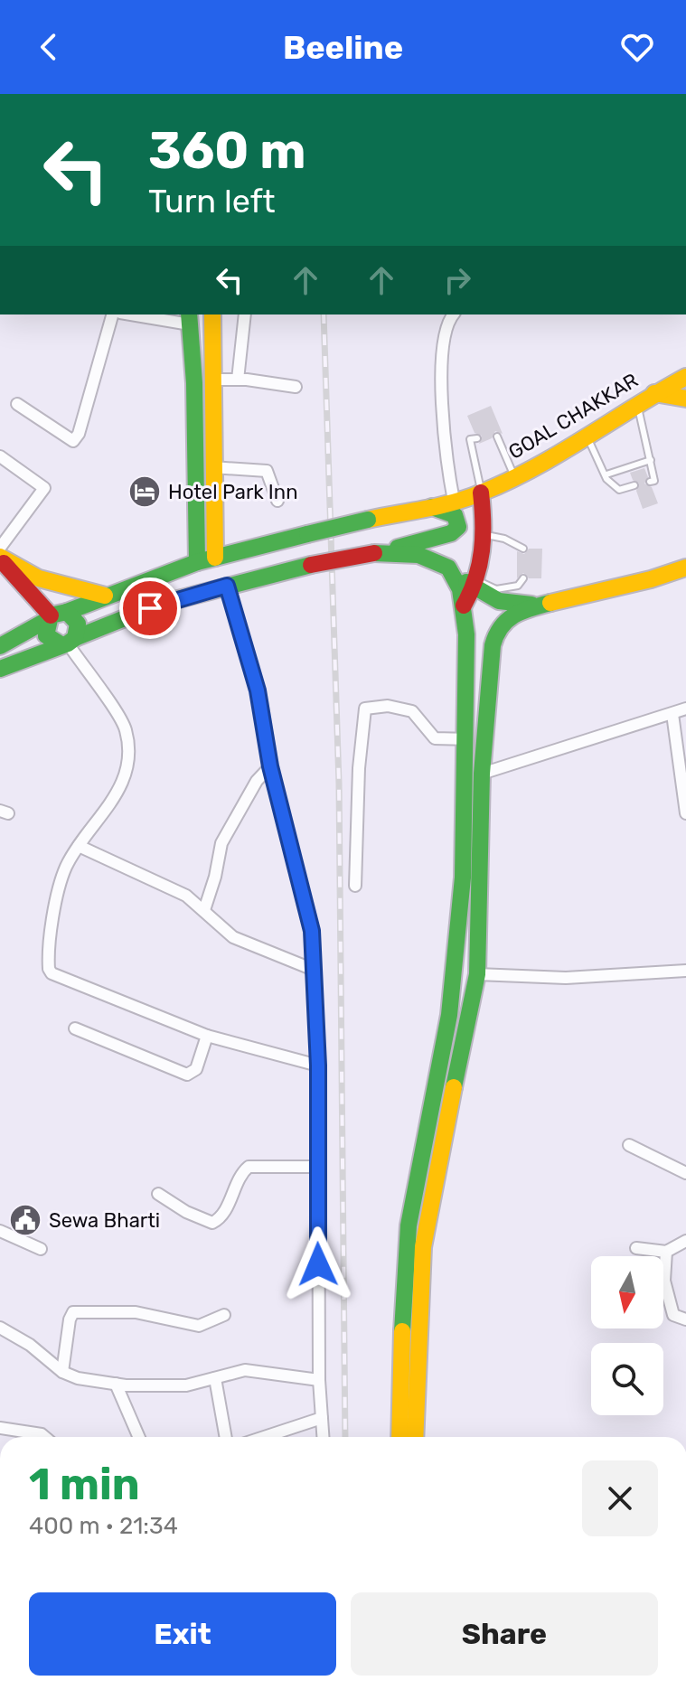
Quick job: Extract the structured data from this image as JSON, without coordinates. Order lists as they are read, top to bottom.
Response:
{
  "streets": {
    "main road": ["GOAL CHAKKAR"]
  },
  "places": {
    "hotel": ["Hotel Park Inn"],
    "public building": ["Sewa Bharti"]
  },
  "north": "bottom",
  "page": {
    "header": "Beeline",
    "turn": ["360 m", "Turn left"],
    "heading": ["1 min", "400 m · 21:34"],
    "buttons": ["Exit", "Share"]
  }
}
